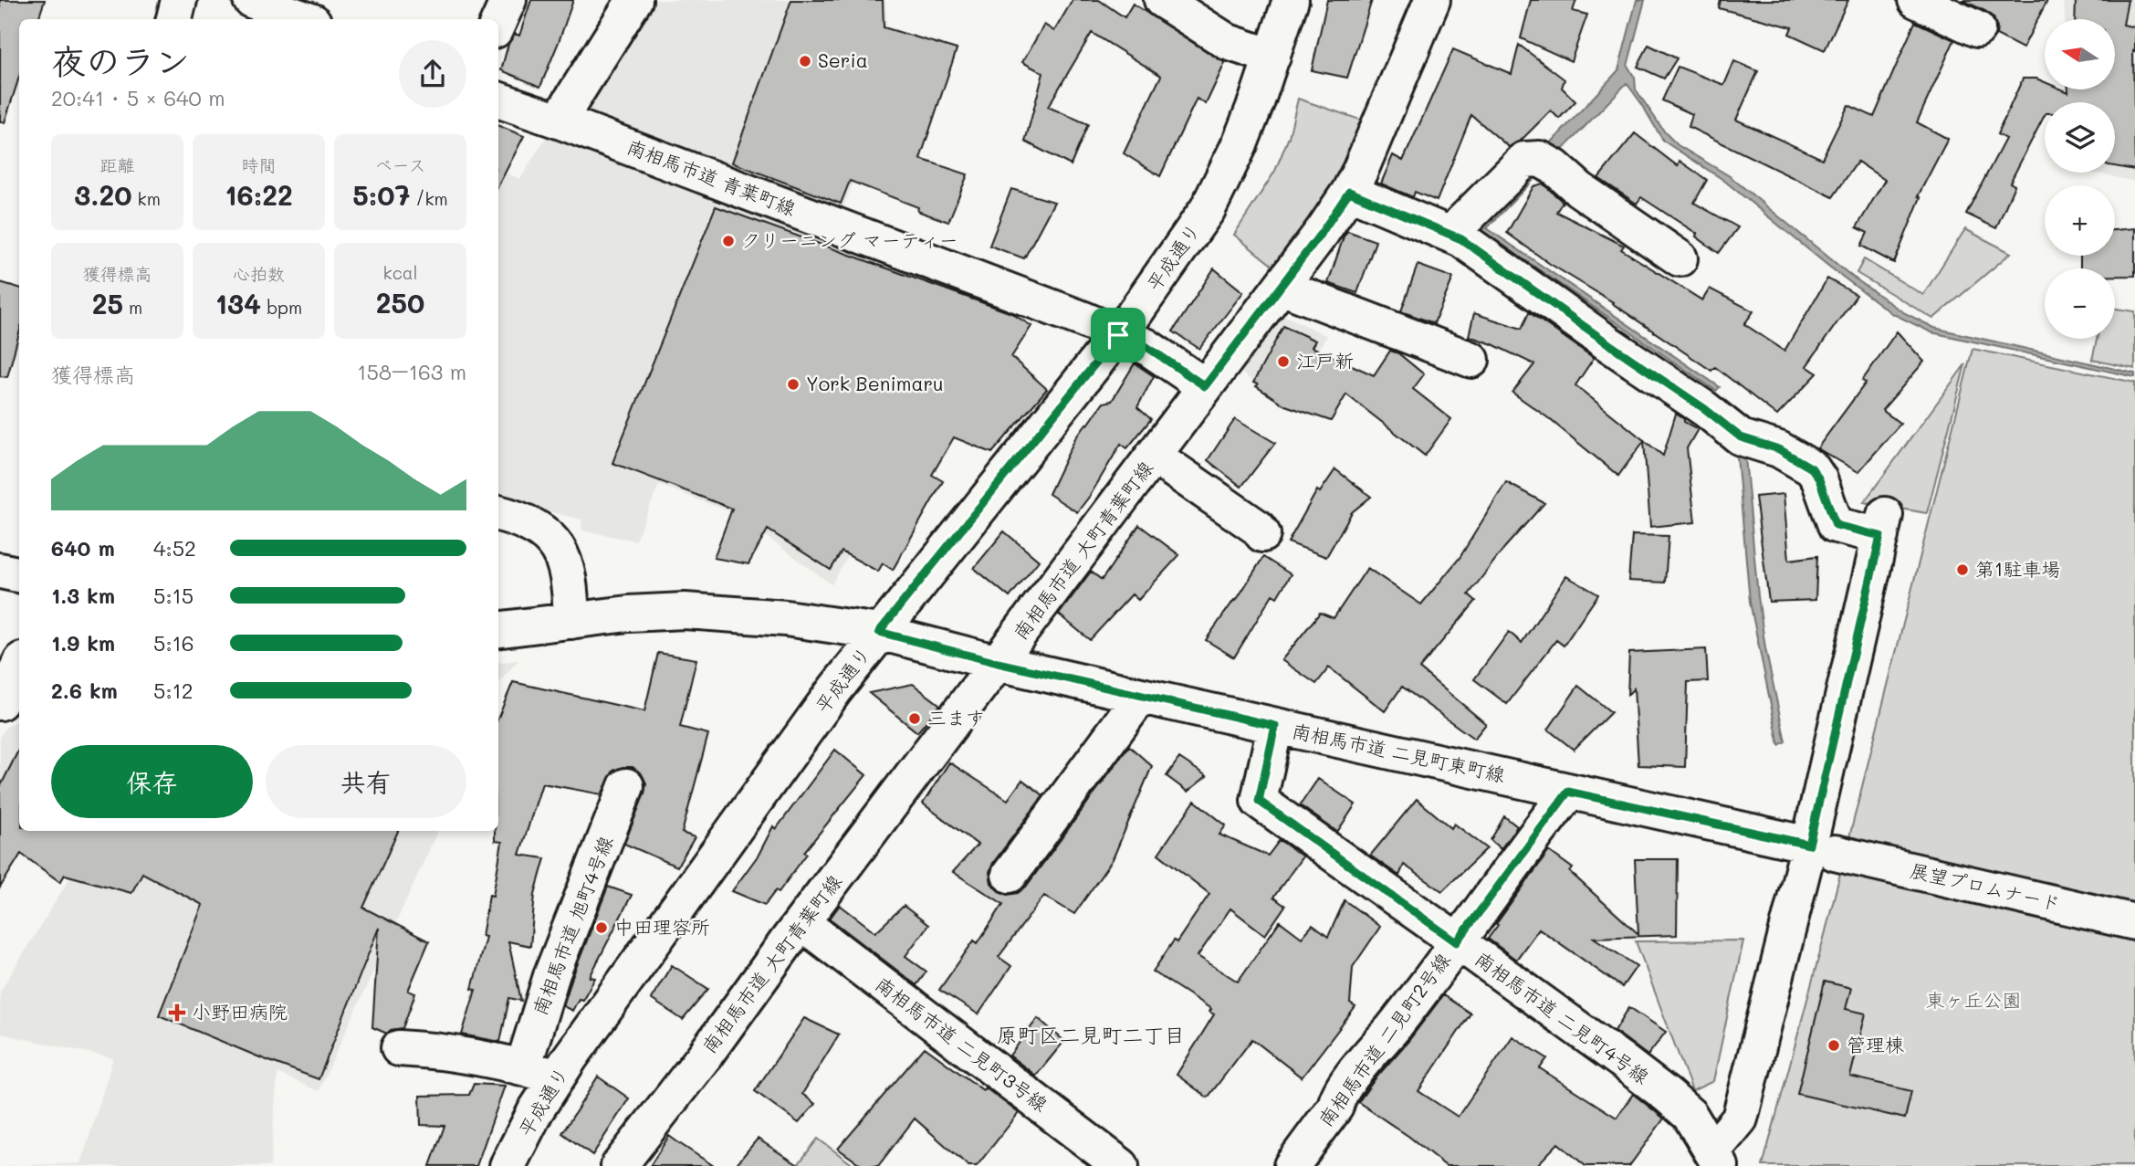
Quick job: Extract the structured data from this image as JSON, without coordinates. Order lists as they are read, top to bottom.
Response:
{
  "streets": {
    "street": [
      "南相馬市道 青葉町線",
      "平成通り",
      "南相馬市道 大町青葉町線",
      "南相馬市道 二見町東町線",
      "展望プロムナード",
      "南相馬市道 旭町4号線",
      "南相馬市道 二見町4号線",
      "南相馬市道 二見町2号線",
      "南相馬市道 二見町3号線"
    ]
  },
  "crossings": [
    ["南相馬市道 青葉町線", "平成通り"],
    ["南相馬市道 青葉町線", "南相馬市道 大町青葉町線"],
    ["平成通り", "南相馬市道 二見町東町線"],
    ["南相馬市道 大町青葉町線", "南相馬市道 二見町東町線"],
    ["南相馬市道 大町青葉町線", "南相馬市道 二見町3号線"],
    ["南相馬市道 二見町東町線", "展望プロムナード"],
    ["南相馬市道 二見町東町線", "南相馬市道 二見町4号線"],
    ["南相馬市道 二見町東町線", "南相馬市道 二見町2号線"],
    ["南相馬市道 二見町4号線", "南相馬市道 二見町2号線"]
  ],
  "districts": ["原町区二見町二丁目"],
  "parks": ["東ヶ丘公園"],
  "places": {
    "other": [
      "Seria",
      "クリーニング マーティー",
      "江戸新",
      "York Benimaru",
      "第1駐車場",
      "三ます",
      "中田理容所",
      "管理棟"
    ],
    "health": ["小野田病院"]
  },
  "north": "left",
  "page": {
    "map_buttons": ["+", "−"],
    "heading": ["夜のラン", "20:41 · 5 × 640 m"],
    "stats": [
      ["距離", "3.20 km"],
      ["時間", "16:22"],
      ["ペース", "5:07 /km"],
      ["獲得標高", "25 m"],
      ["心拍数", "134 bpm"],
      ["kcal", "250"]
    ],
    "chart": ["獲得標高", "158–163 m"],
    "list": [
      {
        "name": "640 m",
        "note": "4:52"
      },
      {
        "name": "1.3 km",
        "note": "5:15"
      },
      {
        "name": "1.9 km",
        "note": "5:16"
      },
      {
        "name": "2.6 km",
        "note": "5:12"
      }
    ],
    "buttons": ["保存", "共有"]
  }
}
